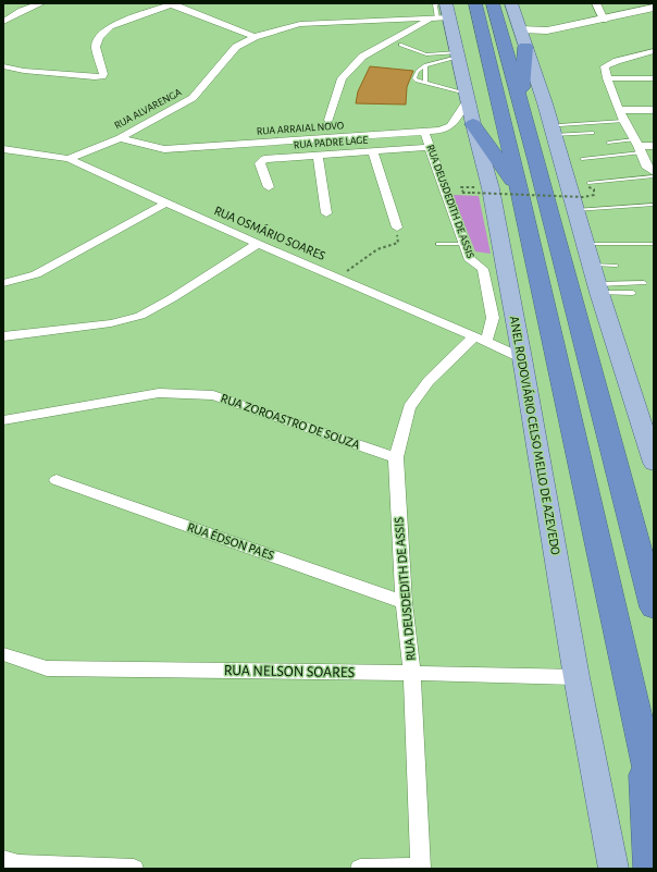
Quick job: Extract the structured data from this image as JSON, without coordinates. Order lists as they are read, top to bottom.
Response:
{
  "streets": {
    "main road": ["ANEL RODOVIÁRIO CELSO MELLO DE AZEVEDO"],
    "street": [
      "RUA ALVARENGA",
      "RUA ARRAIAL NOVO",
      "RUA PADRE LAGE",
      "RUA DEUSDEDITH DE ASSIS",
      "RUA OSMÁRIO SOARES",
      "RUA ZOROASTRO DE SOUZA",
      "RUA ÉDSON PAES",
      "RUA NELSON SOARES"
    ]
  },
  "crossings": [
    ["RUA ALVARENGA", "RUA ARRAIAL NOVO"],
    ["RUA ALVARENGA", "RUA OSMÁRIO SOARES"],
    ["RUA ALVARENGA", "ANEL RODOVIÁRIO CELSO MELLO DE AZEVEDO"],
    ["RUA ARRAIAL NOVO", "RUA DEUSDEDITH DE ASSIS"],
    ["RUA ARRAIAL NOVO", "ANEL RODOVIÁRIO CELSO MELLO DE AZEVEDO"],
    ["RUA PADRE LAGE", "RUA DEUSDEDITH DE ASSIS"],
    ["RUA DEUSDEDITH DE ASSIS", "RUA OSMÁRIO SOARES"],
    ["RUA DEUSDEDITH DE ASSIS", "RUA ZOROASTRO DE SOUZA"],
    ["RUA DEUSDEDITH DE ASSIS", "RUA ÉDSON PAES"],
    ["RUA DEUSDEDITH DE ASSIS", "RUA NELSON SOARES"],
    ["RUA OSMÁRIO SOARES", "ANEL RODOVIÁRIO CELSO MELLO DE AZEVEDO"],
    ["ANEL RODOVIÁRIO CELSO MELLO DE AZEVEDO", "RUA NELSON SOARES"]
  ]
}
